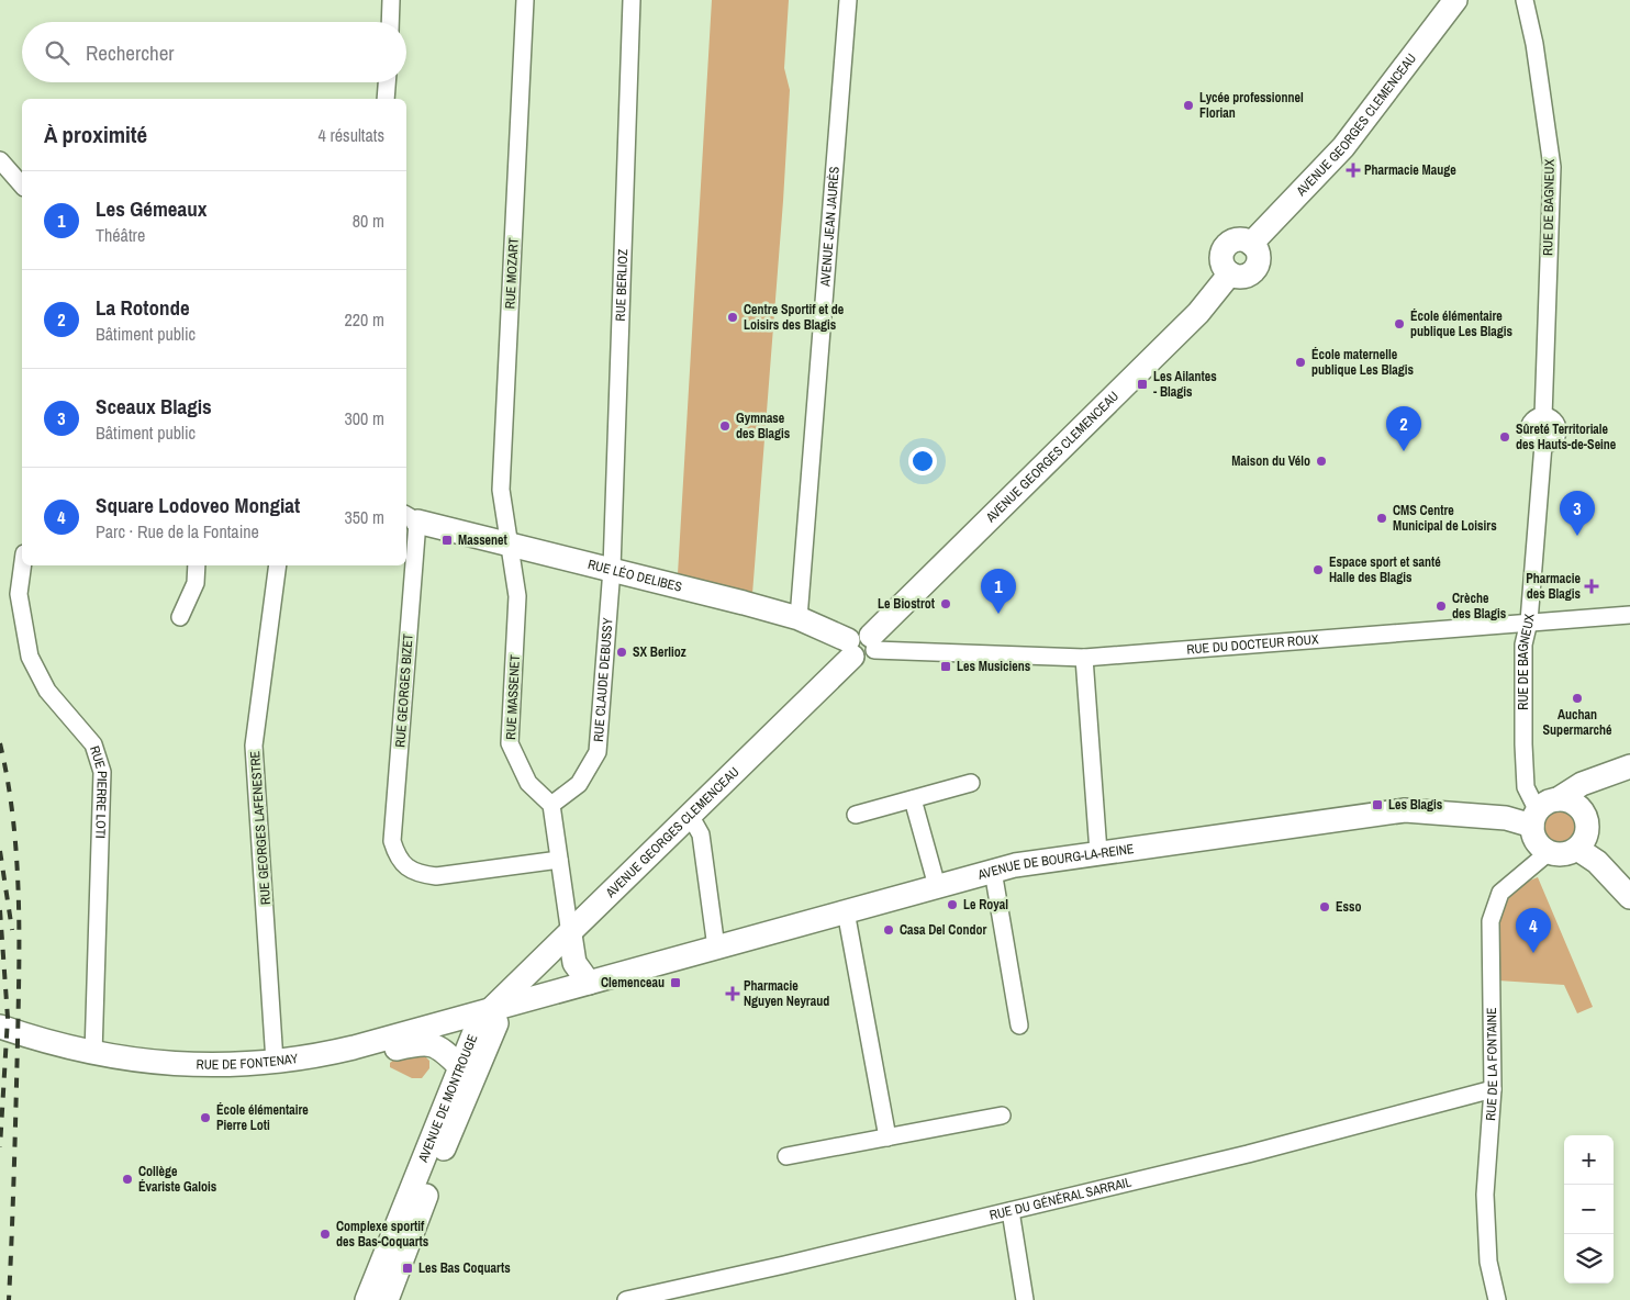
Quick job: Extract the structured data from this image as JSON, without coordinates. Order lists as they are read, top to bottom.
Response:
{
  "streets": {
    "street": [
      "AVENUE GEORGES CLEMENCEAU",
      "RUE DE BAGNEUX",
      "AVENUE JEAN JAURÈS",
      "RUE MOZART",
      "RUE BERLIOZ",
      "RUE LÉO DELIBES",
      "RUE DU DOCTEUR ROUX",
      "RUE CLAUDE DEBUSSY",
      "RUE GEORGES BIZET",
      "RUE MASSENET",
      "RUE PIERRE LOTI",
      "RUE GEORGES LAFENESTRE",
      "AVENUE DE BOURG-LA-REINE",
      "RUE DE FONTENAY",
      "RUE DE LA FONTAINE",
      "AVENUE DE MONTROUGE",
      "RUE DU GÉNÉRAL SARRAIL"
    ]
  },
  "crossings": [
    ["AVENUE GEORGES CLEMENCEAU", "RUE LÉO DELIBES"],
    ["AVENUE GEORGES CLEMENCEAU", "RUE DU DOCTEUR ROUX"],
    ["AVENUE GEORGES CLEMENCEAU", "AVENUE DE BOURG-LA-REINE"],
    ["AVENUE GEORGES CLEMENCEAU", "RUE DE FONTENAY"],
    ["AVENUE GEORGES CLEMENCEAU", "AVENUE DE MONTROUGE"],
    ["RUE DE BAGNEUX", "RUE DU DOCTEUR ROUX"],
    ["RUE DE BAGNEUX", "AVENUE DE BOURG-LA-REINE"],
    ["RUE DE BAGNEUX", "RUE DE LA FONTAINE"],
    ["AVENUE JEAN JAURÈS", "RUE LÉO DELIBES"],
    ["RUE MOZART", "RUE LÉO DELIBES"],
    ["RUE MOZART", "RUE MASSENET"],
    ["RUE BERLIOZ", "RUE LÉO DELIBES"],
    ["RUE BERLIOZ", "RUE CLAUDE DEBUSSY"],
    ["RUE LÉO DELIBES", "RUE DU DOCTEUR ROUX"],
    ["RUE LÉO DELIBES", "RUE CLAUDE DEBUSSY"],
    ["RUE LÉO DELIBES", "RUE GEORGES BIZET"],
    ["RUE LÉO DELIBES", "RUE MASSENET"],
    ["RUE CLAUDE DEBUSSY", "RUE MASSENET"],
    ["RUE PIERRE LOTI", "RUE DE FONTENAY"],
    ["RUE GEORGES LAFENESTRE", "RUE DE FONTENAY"],
    ["AVENUE DE BOURG-LA-REINE", "RUE DE FONTENAY"],
    ["AVENUE DE BOURG-LA-REINE", "RUE DE LA FONTAINE"],
    ["AVENUE DE BOURG-LA-REINE", "AVENUE DE MONTROUGE"],
    ["RUE DE FONTENAY", "AVENUE DE MONTROUGE"],
    ["RUE DE LA FONTAINE", "RUE DU GÉNÉRAL SARRAIL"]
  ],
  "places": {
    "other": [
      "Lycée professionnel Florian",
      "Centre Sportif et de Loisirs des Blagis",
      "École élémentaire publique Les Blagis",
      "École maternelle publique Les Blagis",
      "Gymnase des Blagis",
      "Sûreté Territoriale des Hauts-de-Seine",
      "Maison du Vélo",
      "CMS Centre Municipal de Loisirs",
      "Espace sport et santé Halle des Blagis",
      "Le Biostrot",
      "Crèche des Blagis",
      "SX Berlioz",
      "Auchan Supermarché",
      "Le Royal",
      "Esso",
      "Casa Del Condor",
      "École élémentaire Pierre Loti",
      "Collège Évariste Galois",
      "Complexe sportif des Bas-Coquarts"
    ],
    "health": ["Pharmacie Mauge", "Pharmacie des Blagis", "Pharmacie Nguyen Neyraud"],
    "transit": [
      "Les Ailantes - Blagis",
      "Massenet",
      "Les Musiciens",
      "Les Blagis",
      "Clemenceau",
      "Les Bas Coquarts"
    ]
  },
  "page": {
    "search": "Rechercher",
    "heading": ["À proximité", "4 résultats"],
    "list": [
      {
        "mark": "1",
        "name": "Les Gémeaux",
        "note": "Théâtre",
        "value": "80 m"
      },
      {
        "mark": "2",
        "name": "La Rotonde",
        "note": "Bâtiment public",
        "value": "220 m"
      },
      {
        "mark": "3",
        "name": "Sceaux Blagis",
        "note": "Bâtiment public",
        "value": "300 m"
      },
      {
        "mark": "4",
        "name": "Square Lodoveo Mongiat",
        "note": "Parc · Rue de la Fontaine",
        "value": "350 m"
      }
    ],
    "pins": [
      "2",
      "3",
      "1",
      "4"
    ],
    "map_buttons": ["+", "−"]
  }
}
